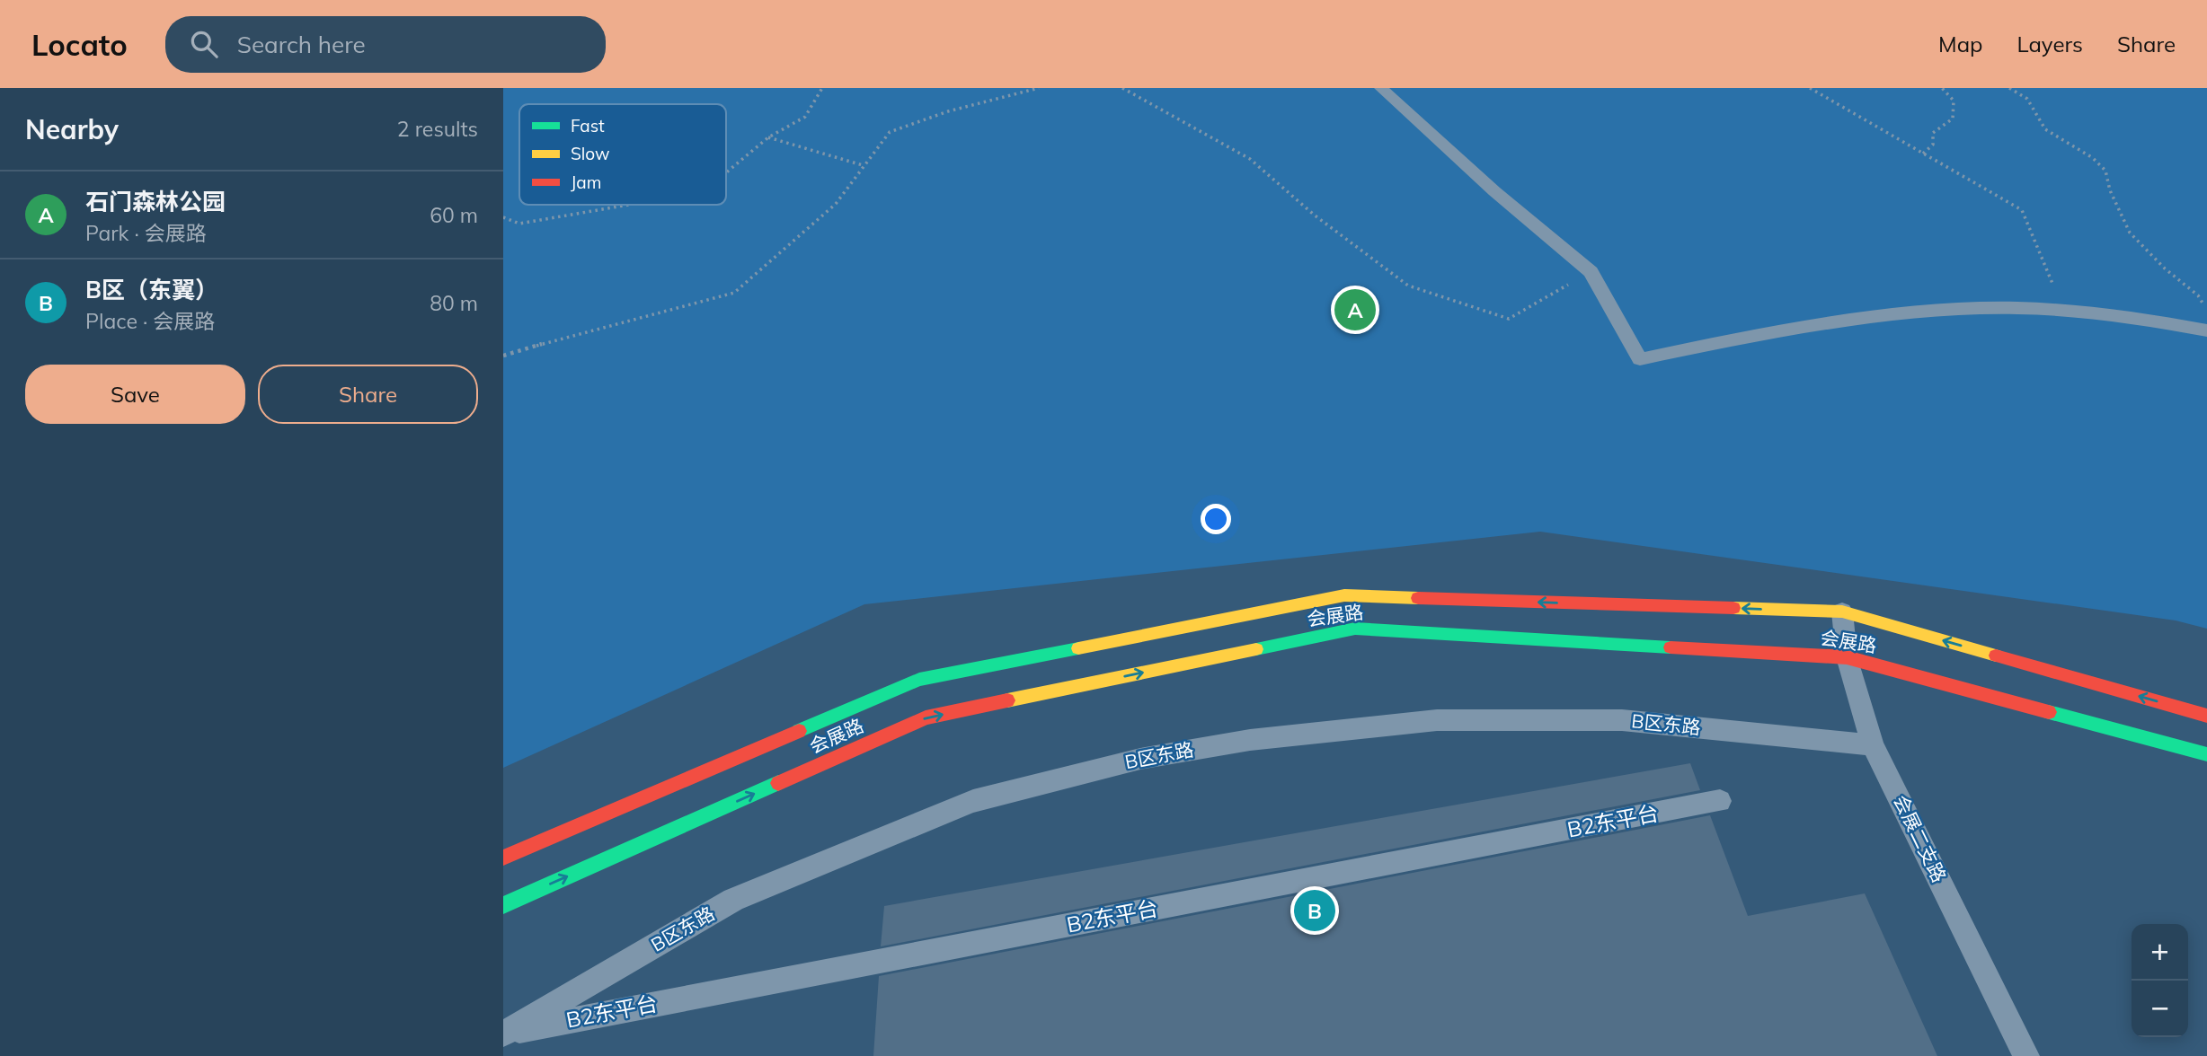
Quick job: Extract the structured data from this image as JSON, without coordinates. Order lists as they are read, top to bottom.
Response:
{
  "streets": {
    "main road": ["会展路"],
    "lane": ["B区东路", "B2东平台", "会展二支路"]
  },
  "crossings": [
    ["会展路", "会展二支路"],
    ["B区东路", "B2东平台"],
    ["B区东路", "会展二支路"]
  ],
  "legend": ["Fast", "Slow", "Jam"],
  "page": {
    "header": "Locato",
    "search": "Search here",
    "nav": ["Map", "Layers", "Share"],
    "heading": ["Nearby", "2 results"],
    "list": [
      {
        "mark": "A",
        "name": "石门森林公园",
        "note": "Park · 会展路",
        "value": "60 m"
      },
      {
        "mark": "B",
        "name": "B区（东翼）",
        "note": "Place · 会展路",
        "value": "80 m"
      }
    ],
    "pins": ["A", "B"],
    "buttons": ["Save", "Share"],
    "map_buttons": ["+", "−"]
  }
}
